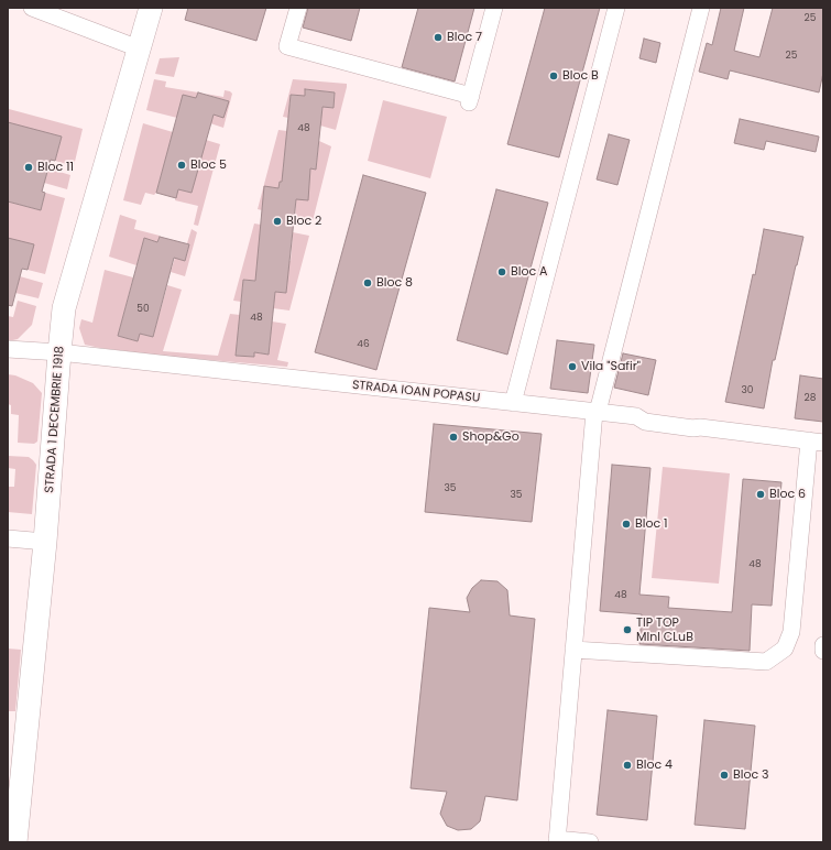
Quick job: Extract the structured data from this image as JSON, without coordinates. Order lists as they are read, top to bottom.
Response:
{
  "streets": {
    "street": ["STRADA IOAN POPASU", "STRADA 1 DECEMBRIE 1918"]
  },
  "crossings": [
    ["STRADA IOAN POPASU", "STRADA 1 DECEMBRIE 1918"]
  ],
  "places": [
    "Bloc 7",
    "Bloc B",
    "Bloc 5",
    "Bloc 11",
    "Bloc 2",
    "Bloc A",
    "Bloc 8",
    "Vila \"Safir\"",
    "Shop&Go",
    "Bloc 6",
    "Bloc 1",
    "TIP TOP MInI CLuB",
    "Bloc 4",
    "Bloc 3"
  ],
  "house_numbers": [
    "25",
    "25",
    "48",
    "50",
    "48",
    "46",
    "30",
    "28",
    "35",
    "35",
    "48",
    "48"
  ]
}
